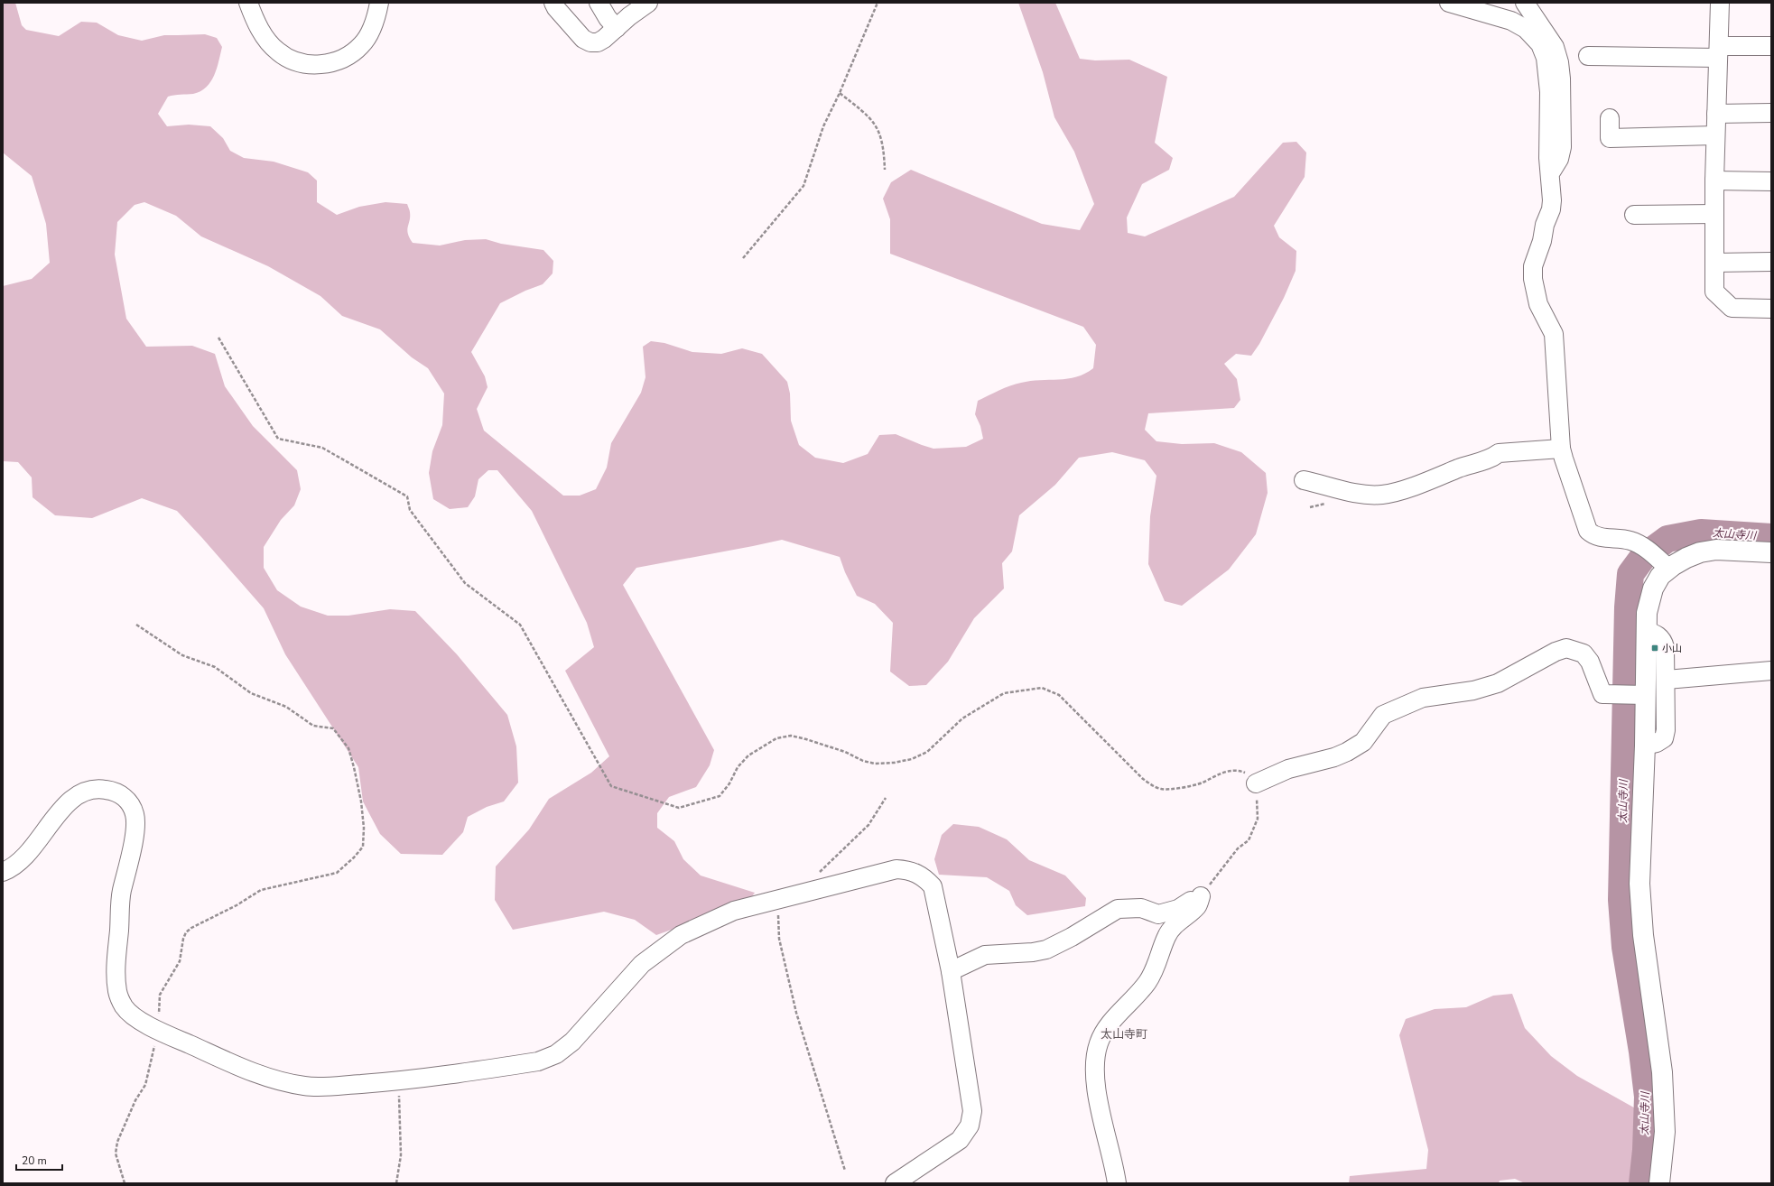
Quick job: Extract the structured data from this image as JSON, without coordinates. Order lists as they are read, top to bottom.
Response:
{
  "districts": ["太山寺町"],
  "water": ["太山寺川"],
  "places": {
    "transit": ["小山"]
  },
  "scale_bar": "20 m"
}
